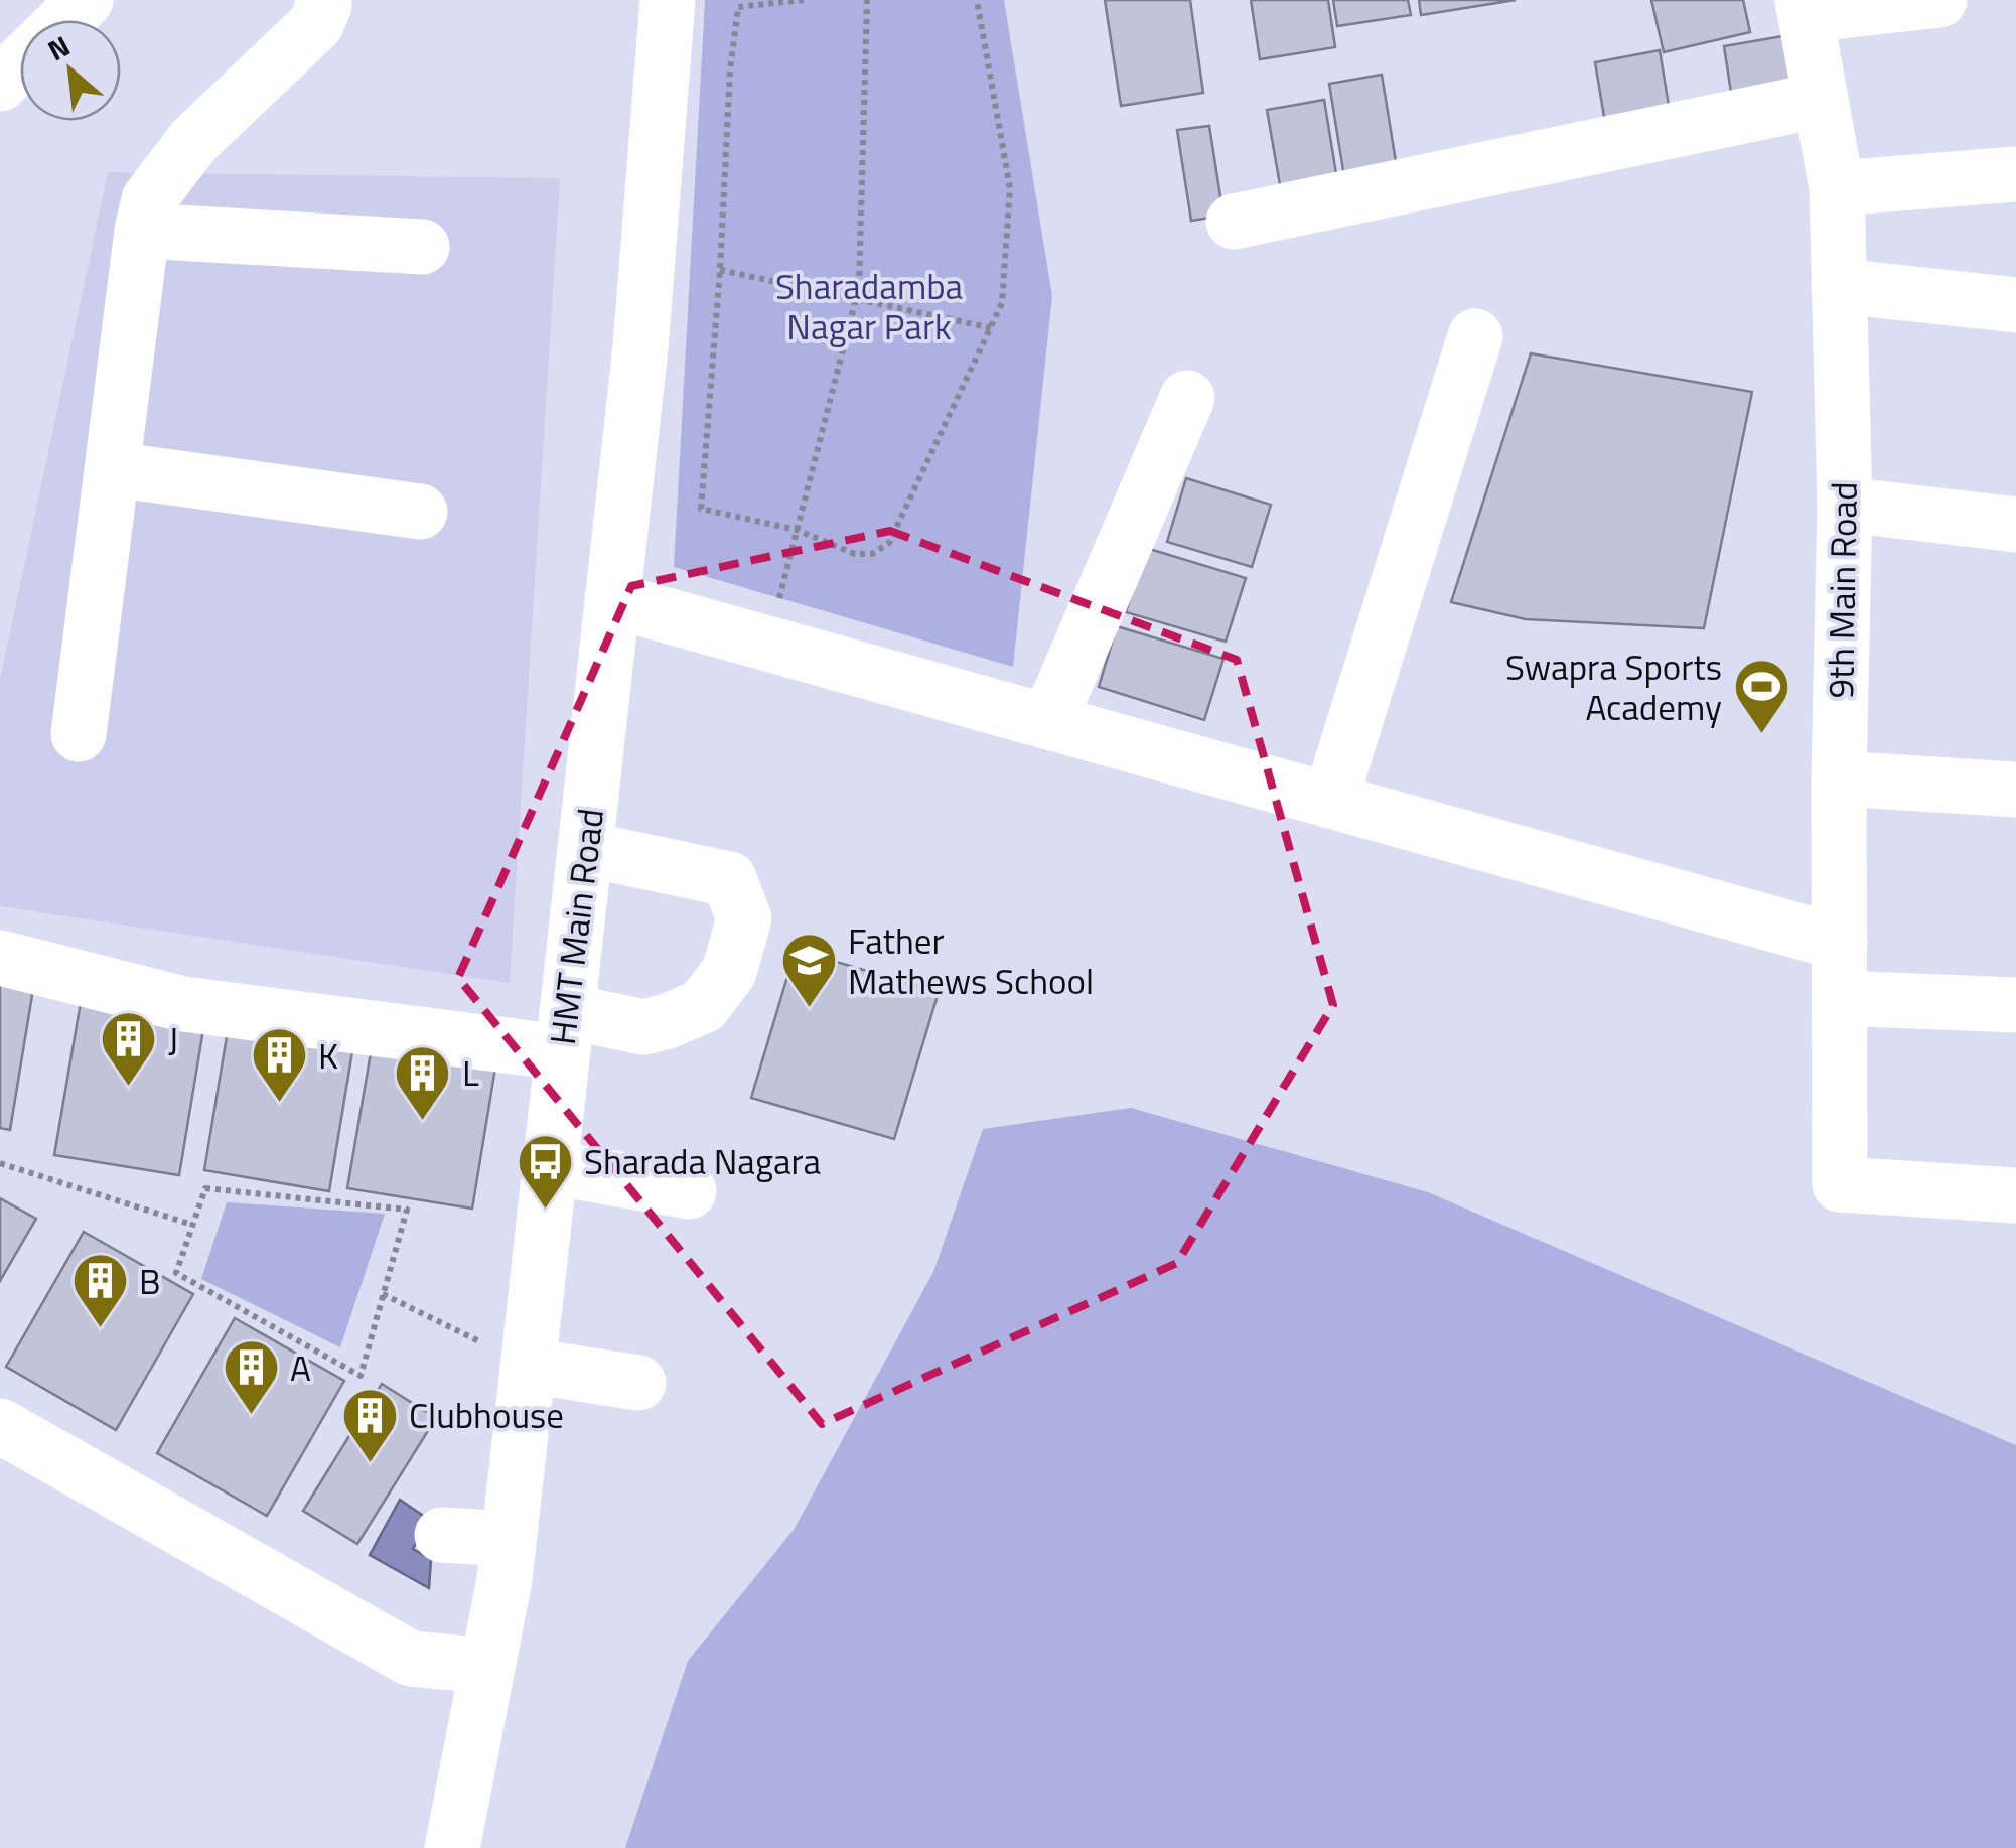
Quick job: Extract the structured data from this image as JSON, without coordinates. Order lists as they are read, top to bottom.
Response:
{
  "streets": {
    "street": ["9th Main Road", "HMT Main Road"]
  },
  "parks": ["Sharadamba Nagar Park"],
  "places": {
    "sports": ["Swapra Sports Academy"],
    "school or university": ["Father Mathews School"],
    "building": [
      "J",
      "K",
      "L",
      "B",
      "A",
      "Clubhouse"
    ],
    "bus stop": ["Sharada Nagara"]
  },
  "north": "top left"
}
